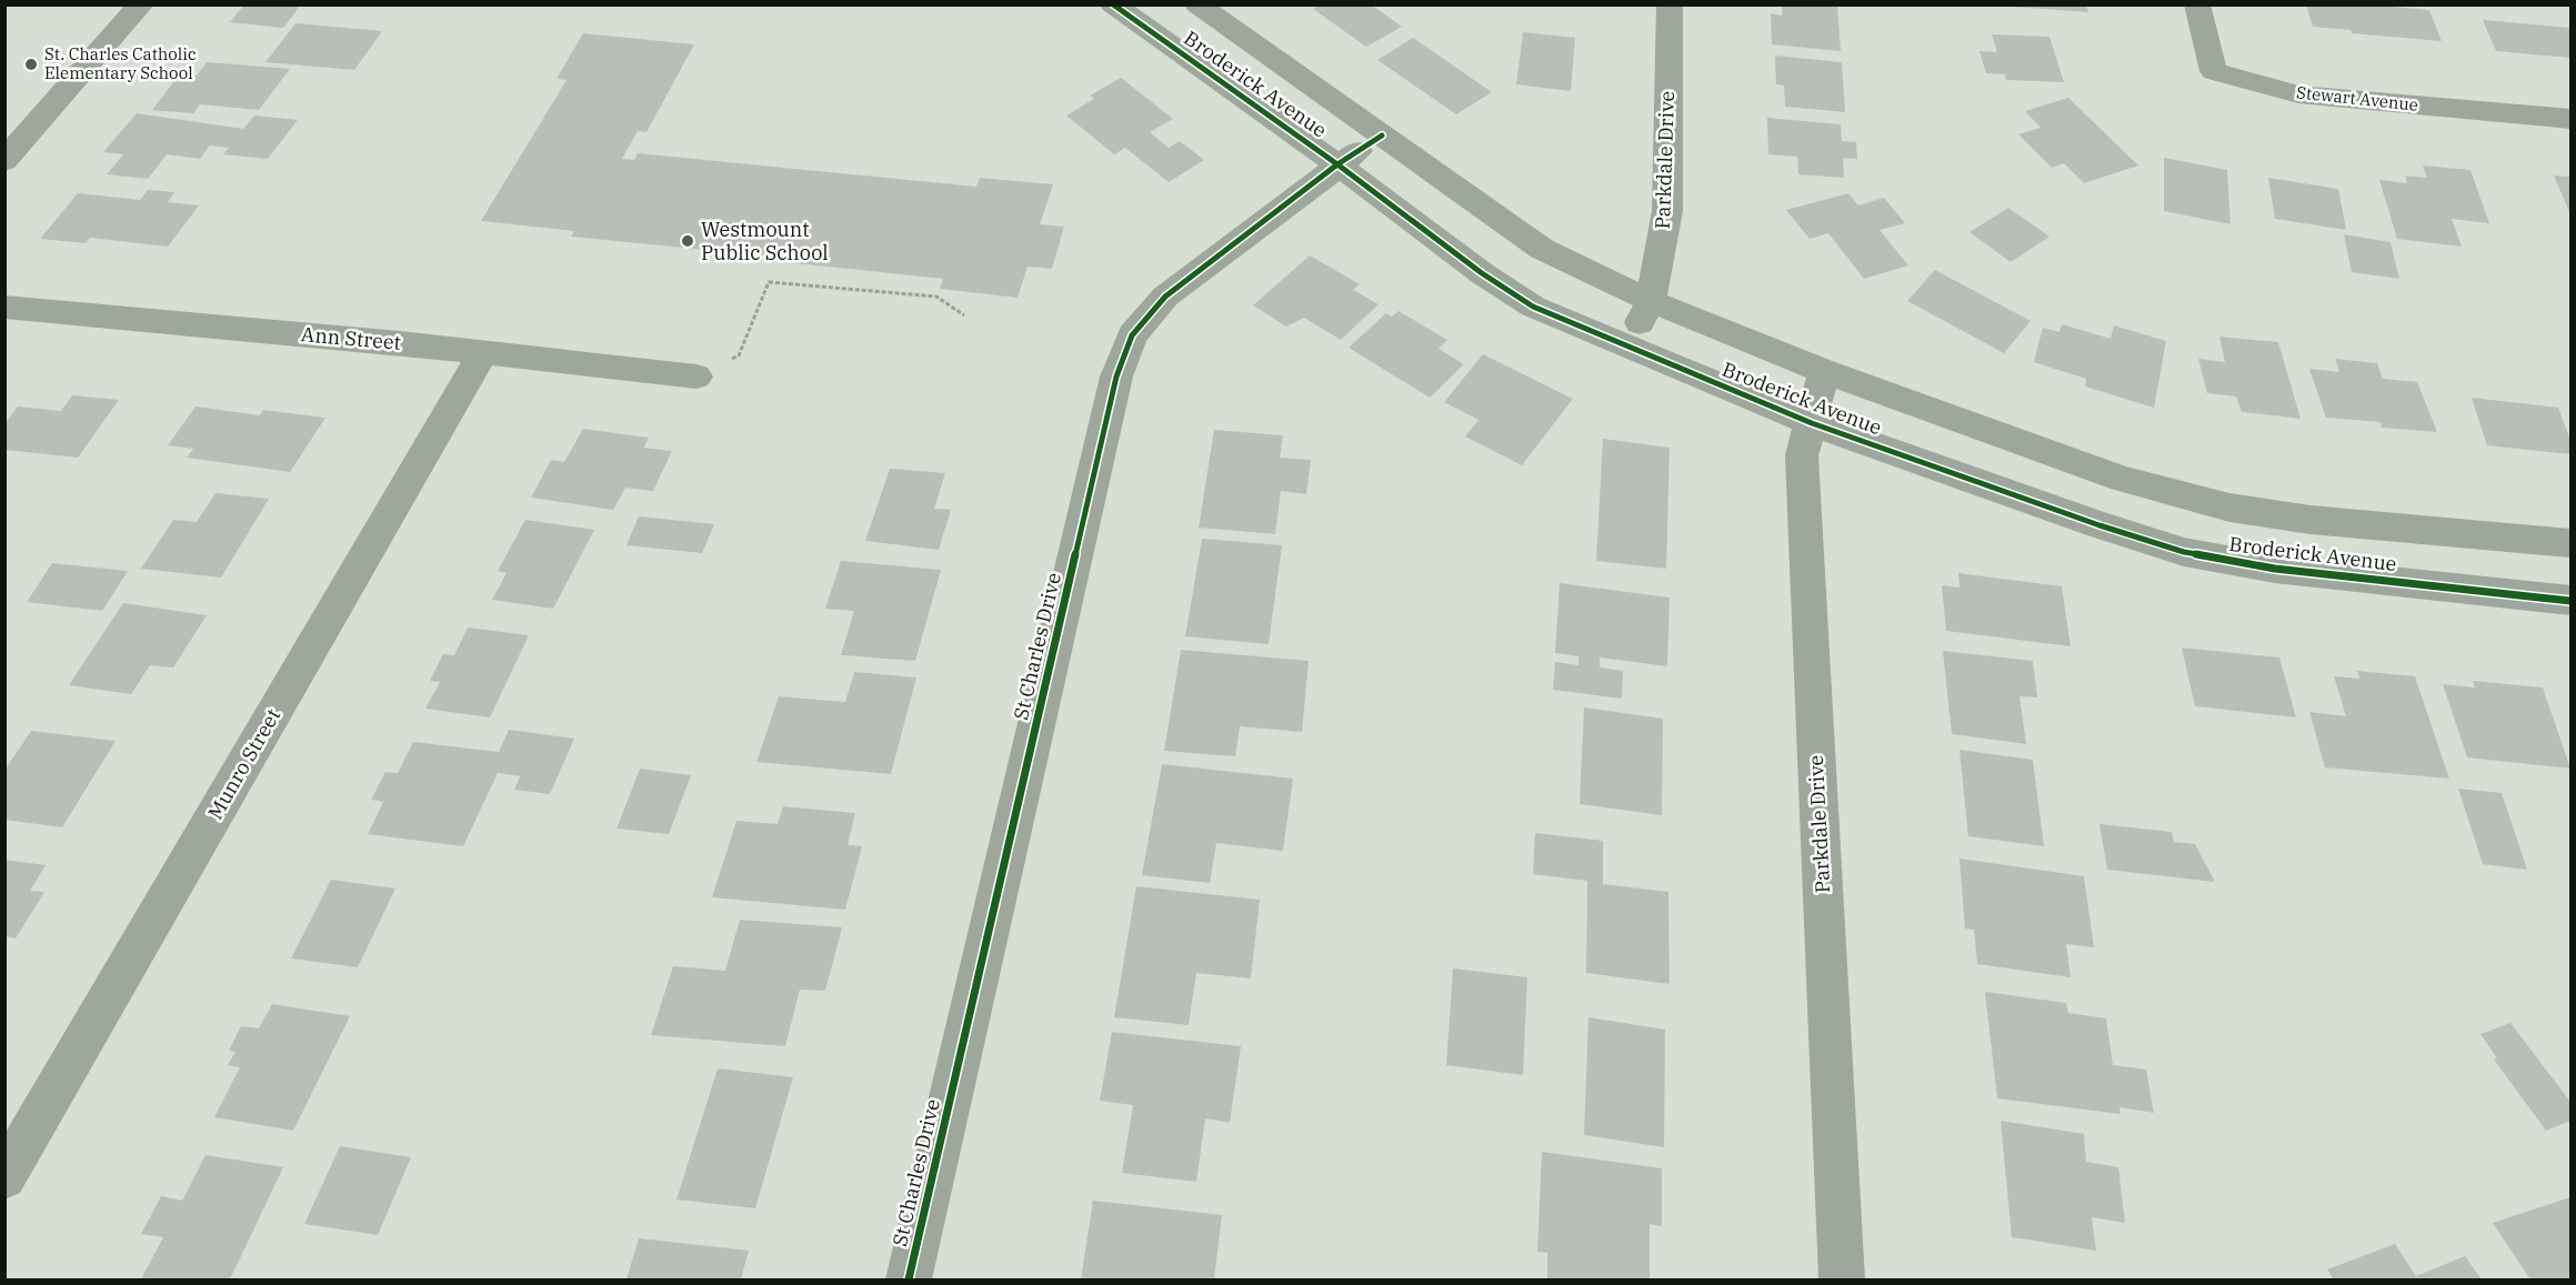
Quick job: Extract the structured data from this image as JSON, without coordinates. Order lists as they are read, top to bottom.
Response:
{
  "streets": {
    "street": [
      "Broderick Avenue",
      "Stewart Avenue",
      "Parkdale Drive",
      "Ann Street",
      "St Charles Drive",
      "Munro Street"
    ]
  },
  "crossings": [
    ["Broderick Avenue", "Parkdale Drive"],
    ["Broderick Avenue", "St Charles Drive"],
    ["Ann Street", "Munro Street"]
  ],
  "places": ["St. Charles Catholic Elementary School", "Westmount Public School"]
}
